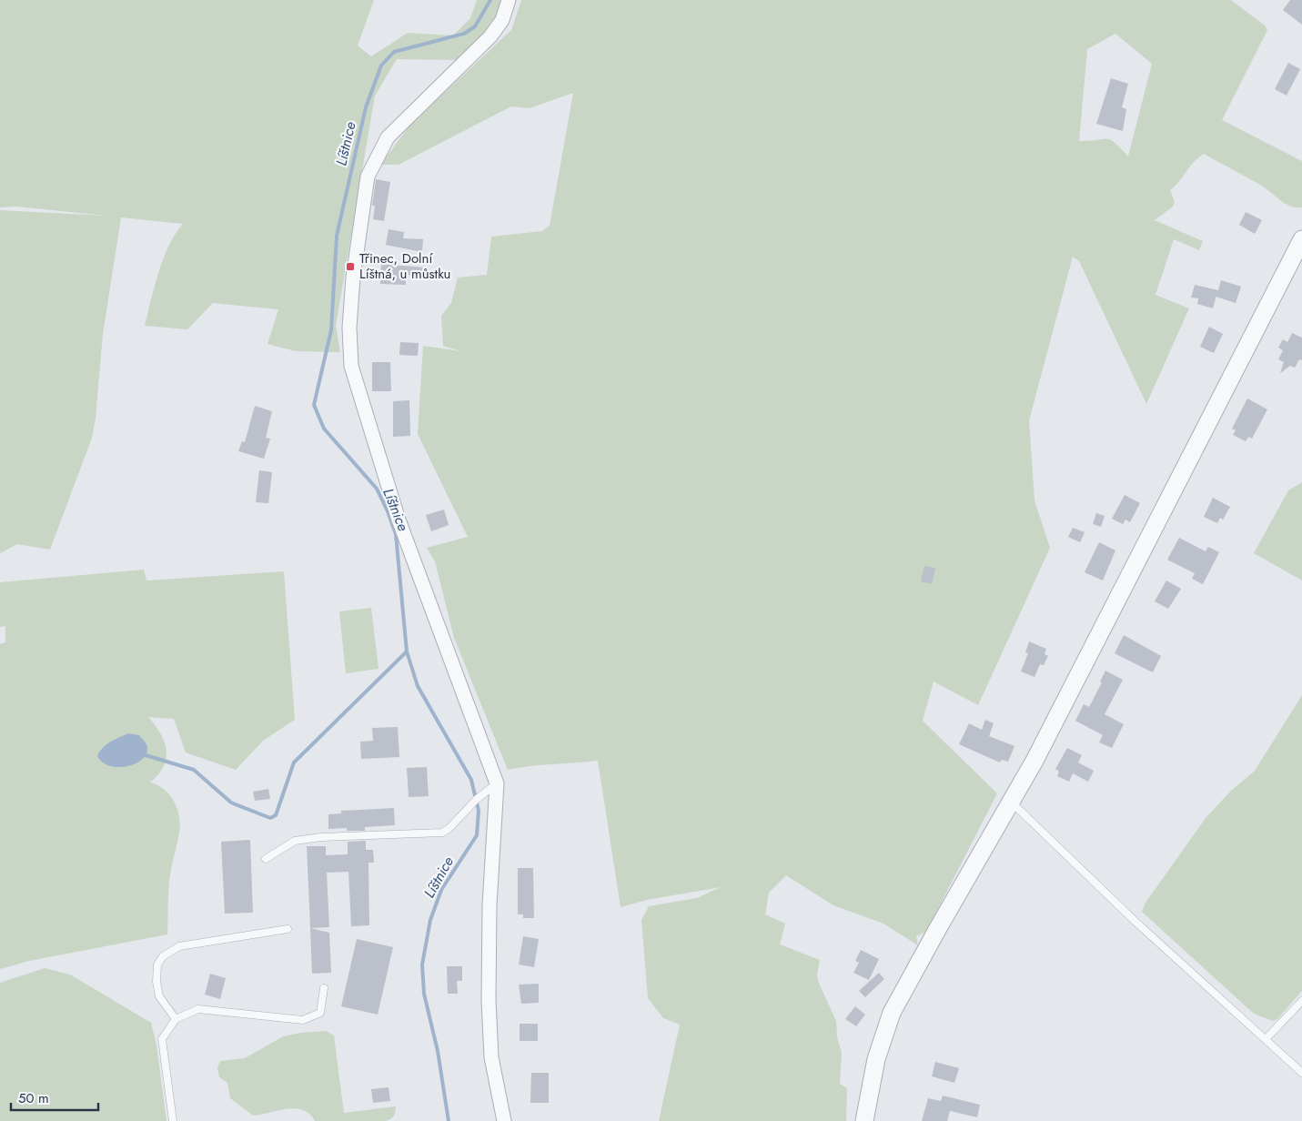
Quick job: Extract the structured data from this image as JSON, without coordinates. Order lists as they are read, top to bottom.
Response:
{
  "water": ["Líštnice"],
  "places": {
    "transit": ["Třinec, Dolní Líštná, u můstku"]
  },
  "scale_bar": "50 m"
}
